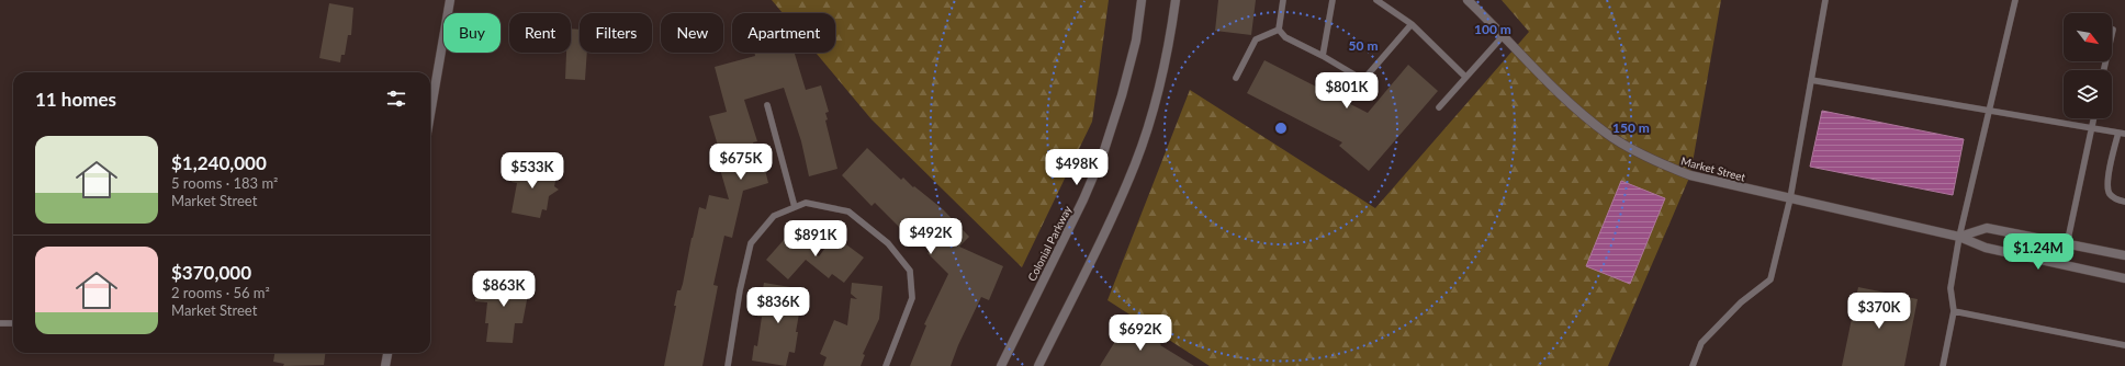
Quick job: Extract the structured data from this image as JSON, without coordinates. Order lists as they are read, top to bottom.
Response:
{
  "streets": {
    "street": ["Market Street", "Colonial Parkway"]
  },
  "north": "bottom right",
  "page": {
    "chip": [
      "Buy",
      "Rent",
      "Filters",
      "New",
      "Apartment"
    ],
    "price": [
      "$801K",
      "$675K",
      "$498K",
      "$533K",
      "$492K",
      "$891K",
      "$1.24M",
      "$863K",
      "$836K",
      "$370K",
      "$692K"
    ],
    "heading": "11 homes",
    "list": [
      {
        "name": "$1,240,000",
        "note": "5 rooms · 183 m² · Market Street"
      },
      {
        "name": "$370,000",
        "note": "2 rooms · 56 m² · Market Street"
      }
    ]
  },
  "rings": ["100 m", "50 m", "150 m"]
}
